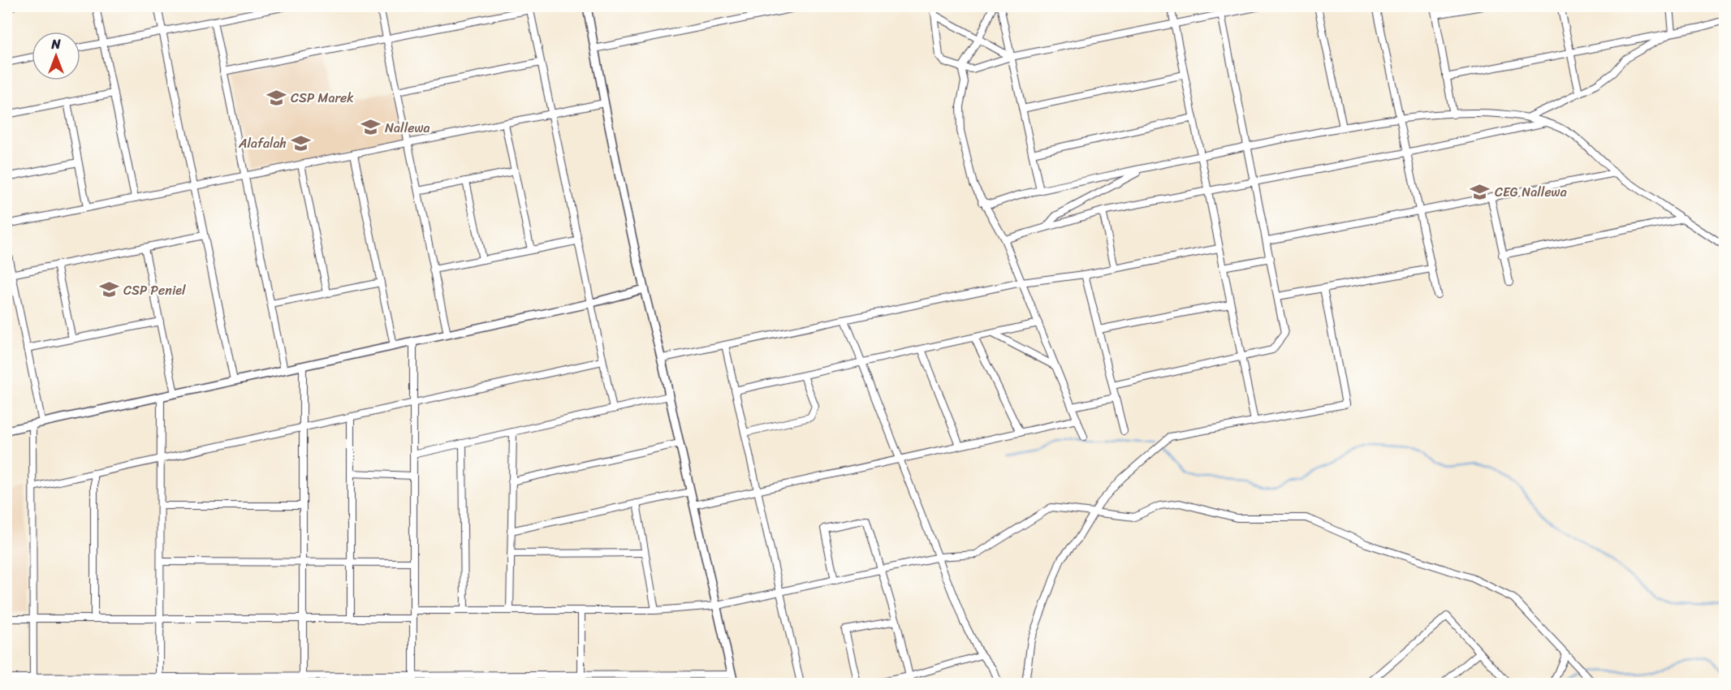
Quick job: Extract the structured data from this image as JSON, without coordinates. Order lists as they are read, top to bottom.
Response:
{
  "places": {
    "school or university": [
      "CSP Marek",
      "Nallewa",
      "Alafalah",
      "CEG Nallewa",
      "CSP Peniel"
    ]
  },
  "north": "top"
}
